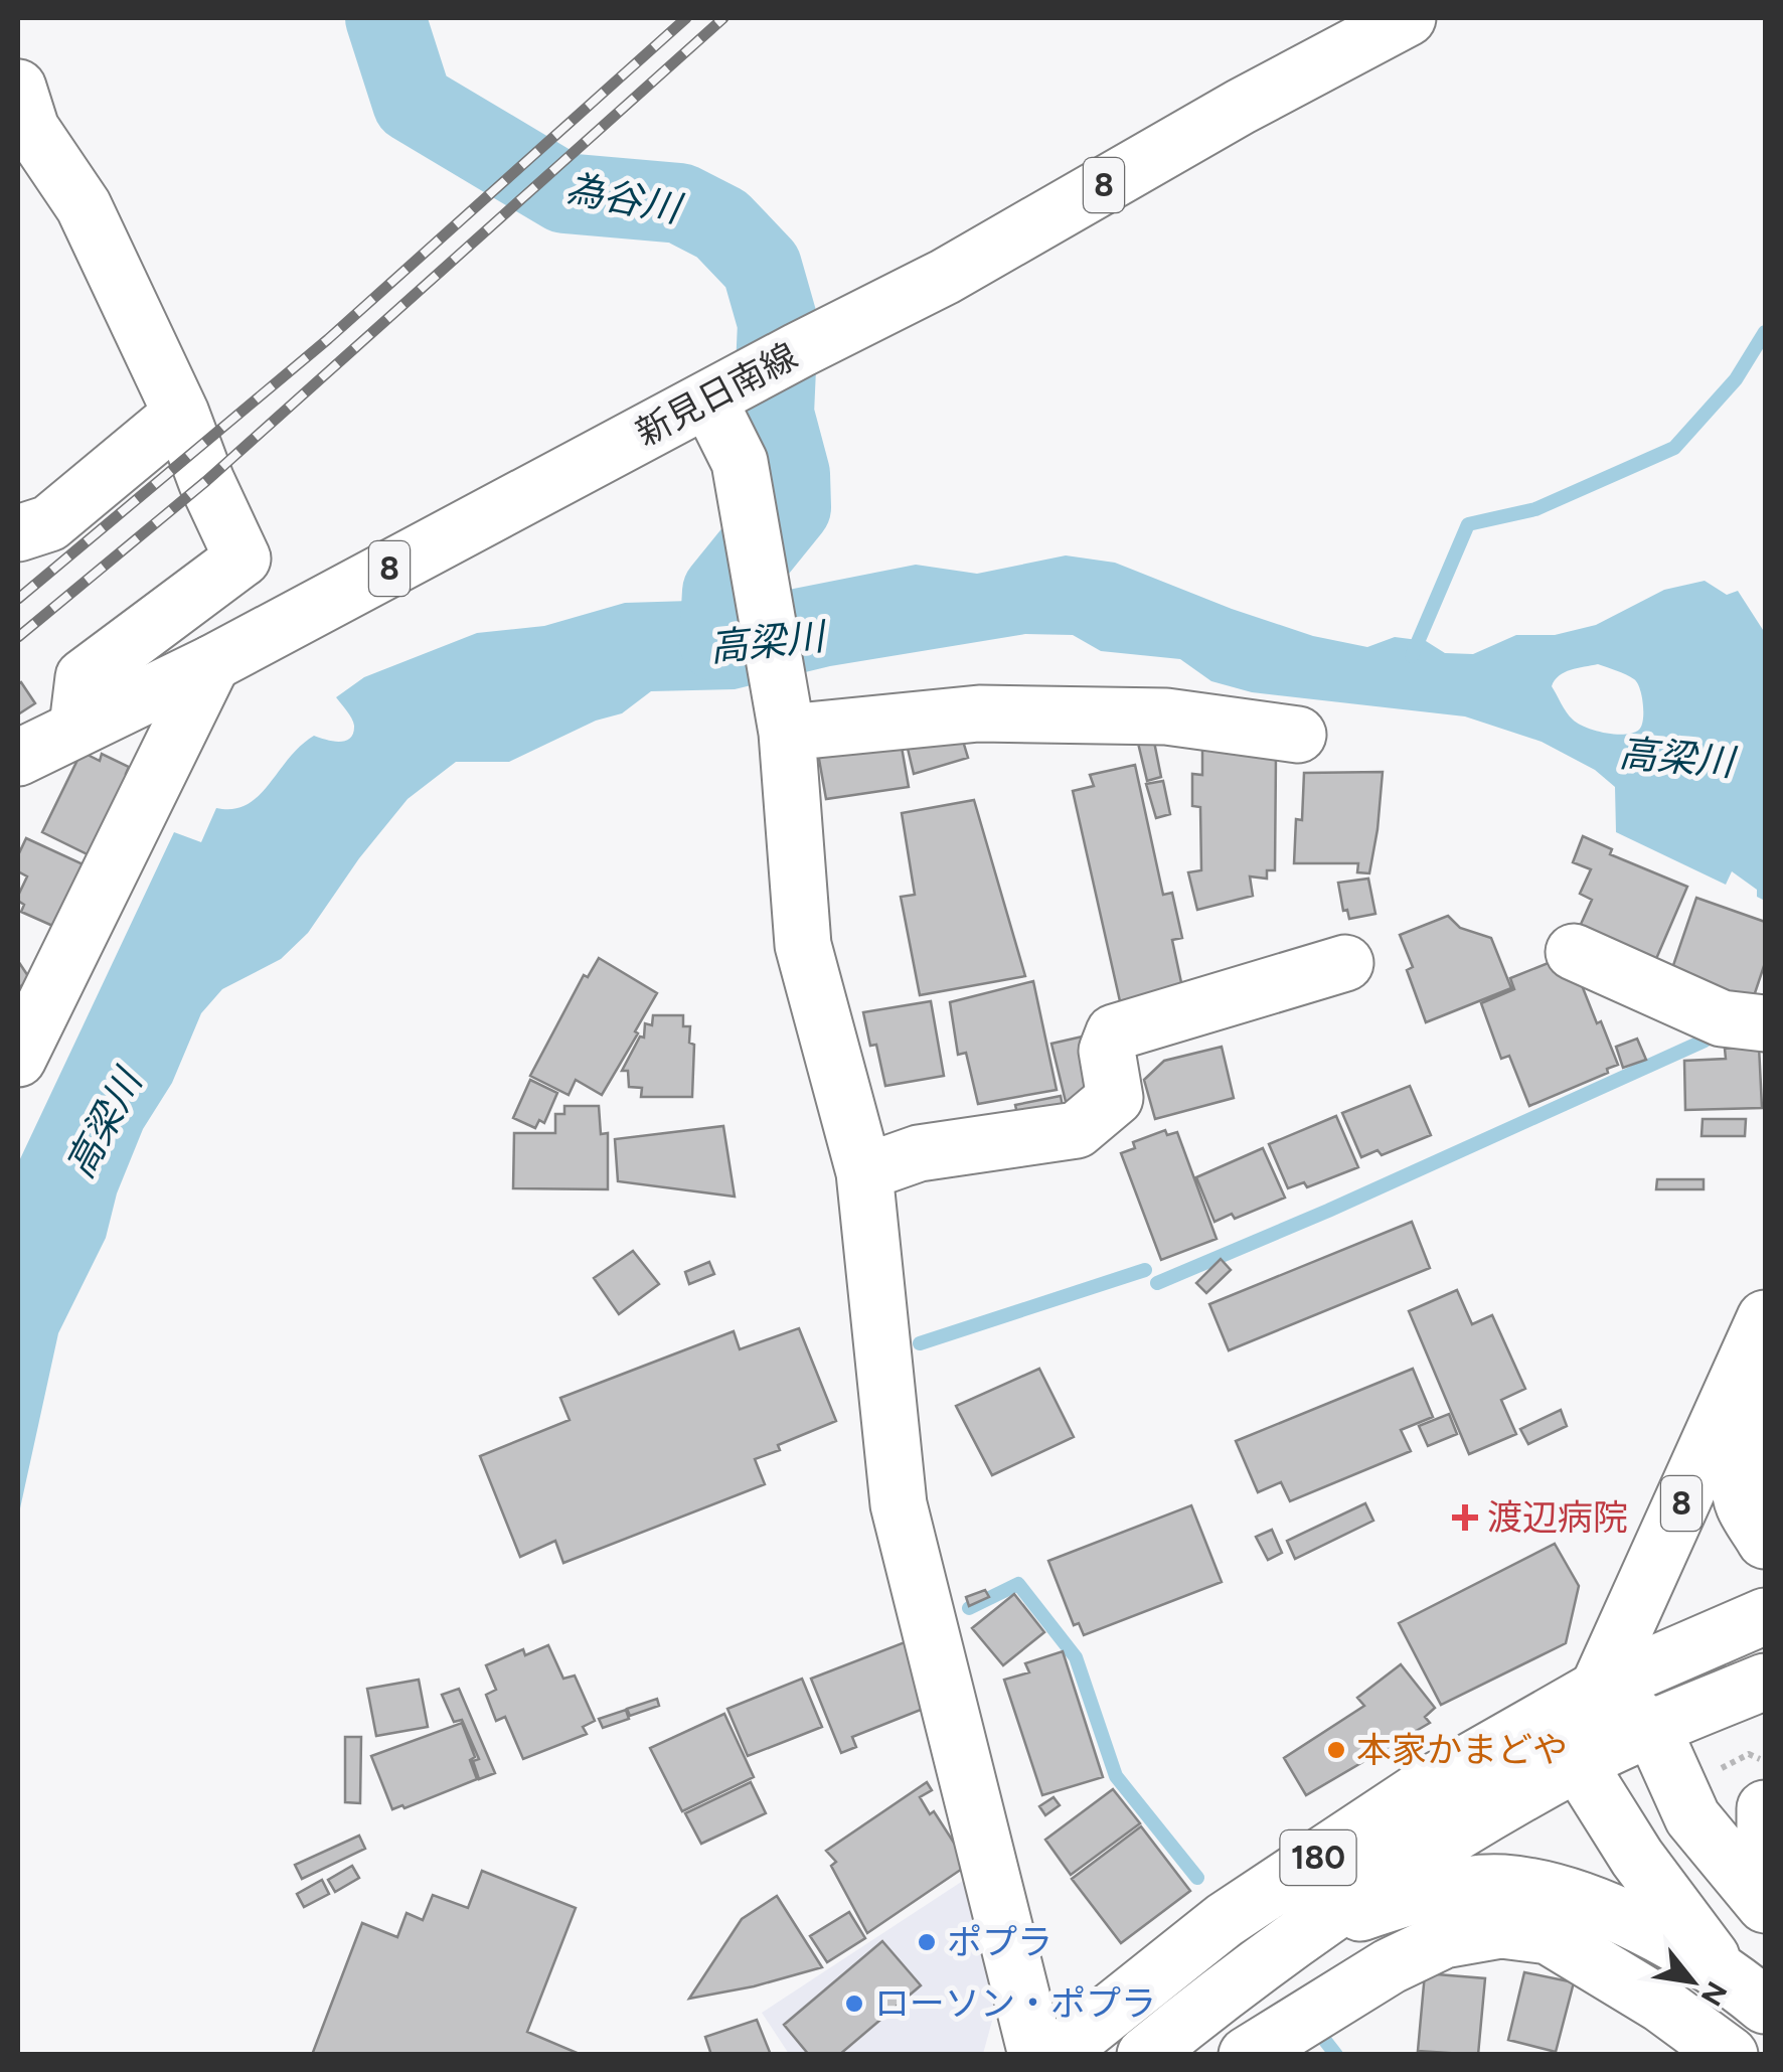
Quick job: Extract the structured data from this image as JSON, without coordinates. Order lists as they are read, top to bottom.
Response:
{
  "streets": {
    "main road": ["8", "新見日南線", "180"]
  },
  "crossings": [
    ["8", "180"]
  ],
  "water": ["為谷川", "高梁川"],
  "places": {
    "health": ["渡辺病院"],
    "other": ["本家かまどや", "ポプラ", "ローソン・ポプラ"]
  },
  "north": "bottom right"
}
